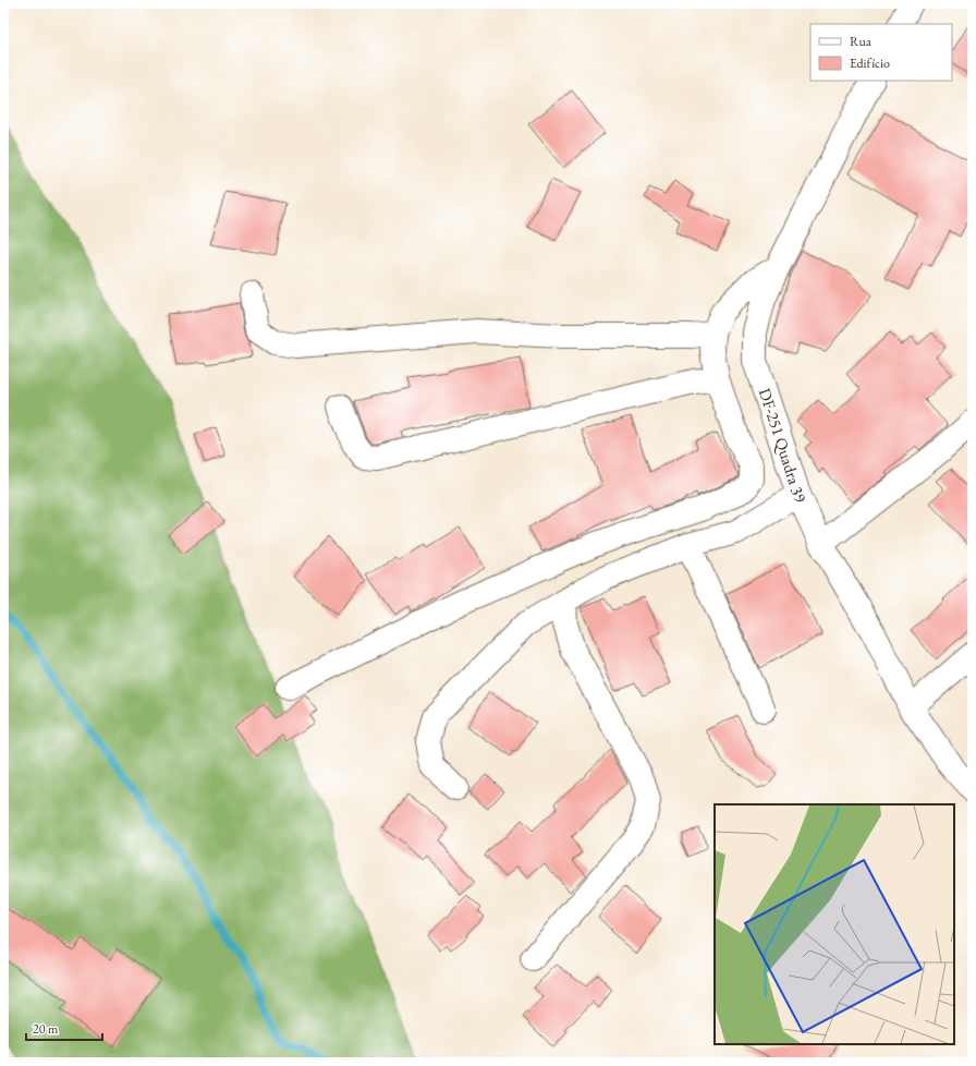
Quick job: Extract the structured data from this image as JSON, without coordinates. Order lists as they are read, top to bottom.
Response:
{
  "streets": {
    "street": ["DF-251 Quadra 39"]
  },
  "legend": ["Rua", "Edifício"],
  "scale_bar": "20 m"
}
